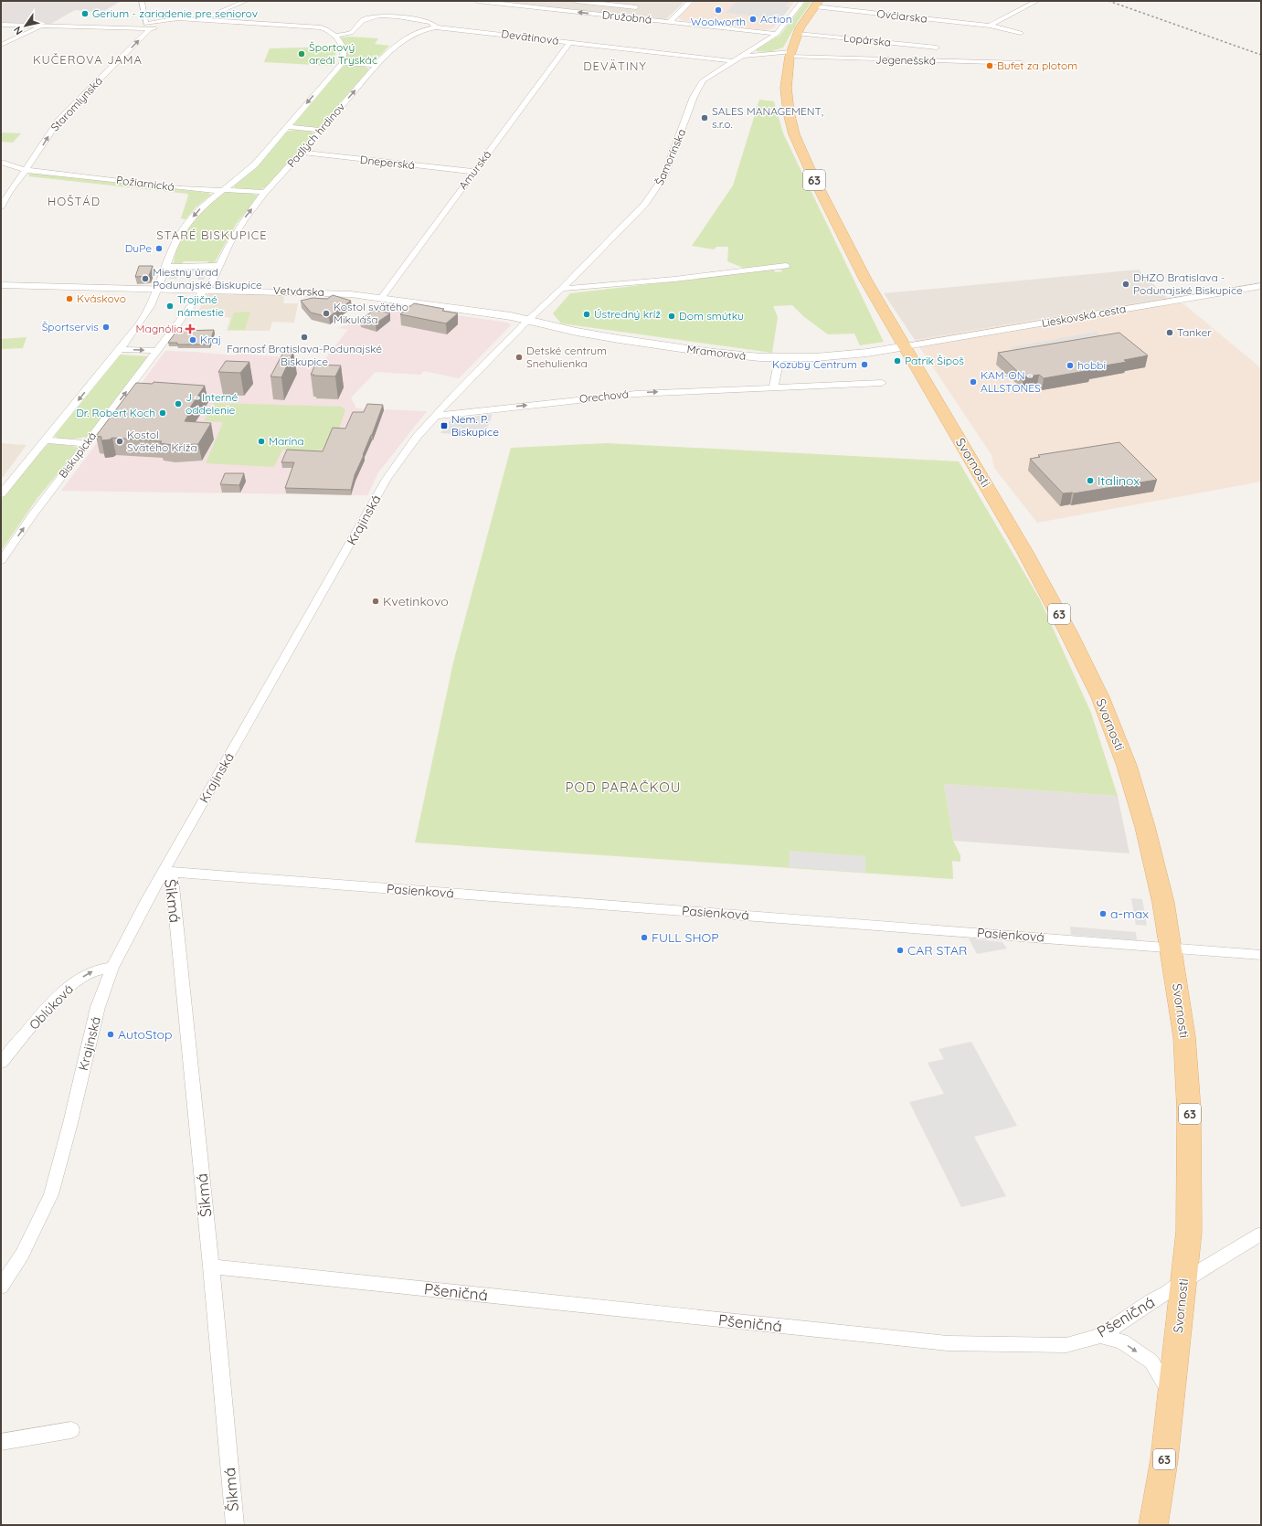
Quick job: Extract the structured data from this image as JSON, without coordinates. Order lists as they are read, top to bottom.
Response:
{
  "streets": {
    "main road": ["63", "Svornosti"],
    "street": [
      "Ovčiarska",
      "Družobná",
      "Devätinová",
      "Lopárska",
      "Jegenešská",
      "Staromlynská",
      "Padlých hrdinov",
      "Šamorínska",
      "Dneperská",
      "Amurská",
      "Požiarnická",
      "Vetvárska",
      "Lieskovská cesta",
      "Mramorová",
      "Orechová",
      "Biskupická",
      "Krajinská",
      "Pasienková",
      "Šikmá",
      "Oblúková",
      "Pšeničná"
    ]
  },
  "crossings": [
    ["Ovčiarska", "Svornosti"],
    ["Družobná", "Šamorínska"],
    ["Devätinová", "Padlých hrdinov"],
    ["Devätinová", "Šamorínska"],
    ["Devätinová", "Amurská"],
    ["Lopárska", "Svornosti"],
    ["Jegenešská", "Šamorínska"],
    ["Jegenešská", "Svornosti"],
    ["Staromlynská", "Požiarnická"],
    ["Padlých hrdinov", "Dneperská"],
    ["Padlých hrdinov", "Požiarnická"],
    ["Šamorínska", "Vetvárska"],
    ["Šamorínska", "Mramorová"],
    ["Šamorínska", "Svornosti"],
    ["Šamorínska", "Krajinská"],
    ["Dneperská", "Amurská"],
    ["Amurská", "Vetvárska"],
    ["Vetvárska", "Mramorová"],
    ["Vetvárska", "Krajinská"],
    ["Lieskovská cesta", "Mramorová"],
    ["Lieskovská cesta", "Svornosti"],
    ["Mramorová", "Svornosti"],
    ["Mramorová", "Krajinská"],
    ["Orechová", "Krajinská"],
    ["Svornosti", "Pasienková"],
    ["Svornosti", "Pšeničná"],
    ["Krajinská", "Pasienková"],
    ["Krajinská", "Šikmá"],
    ["Krajinská", "Oblúková"],
    ["Pasienková", "Šikmá"],
    ["Šikmá", "Pšeničná"]
  ],
  "one_way": ["Staromlynská", "Orechová", "Oblúková"],
  "districts": [
    "KUČEROVA JAMA",
    "DEVÄTINY",
    "HOŠTÁD",
    "STARÉ BISKUPICE",
    "POD PARAČKOU"
  ],
  "places": {
    "other": [
      "Woolworth",
      "Gerium - zariadenie pre seniorov",
      "Action",
      "Športový areál Tryskáč",
      "Bufet za plotom",
      "SALES MANAGEMENT, s.r.o.",
      "DuPe",
      "Miestny úrad Podunajské Biskupice",
      "DHZO Bratislava - Podunajské Biskupice",
      "Kváskovo",
      "Trojičné námestie",
      "Kostol svätého Mikuláša",
      "Ústredný kríž",
      "Dom smútku",
      "Športservis",
      "Tanker",
      "Farnosť Bratislava-Podunajské Biskupice",
      "Kraj",
      "Detské centrum Snehulienka",
      "Patrik Šipoš",
      "Kozuby Centrum",
      "hobbi",
      "KAM-ON - ALLSTONES",
      "J - Interné oddelenie",
      "Dr. Robert Koch",
      "Kostol Svätého Kríža",
      "Marína",
      "Italinox",
      "Kvetinkovo",
      "a-max",
      "FULL SHOP",
      "CAR STAR",
      "AutoStop"
    ],
    "health": ["Magnólia"],
    "transit": ["Nem. P. Biskupice"]
  },
  "north": "bottom left"
}
